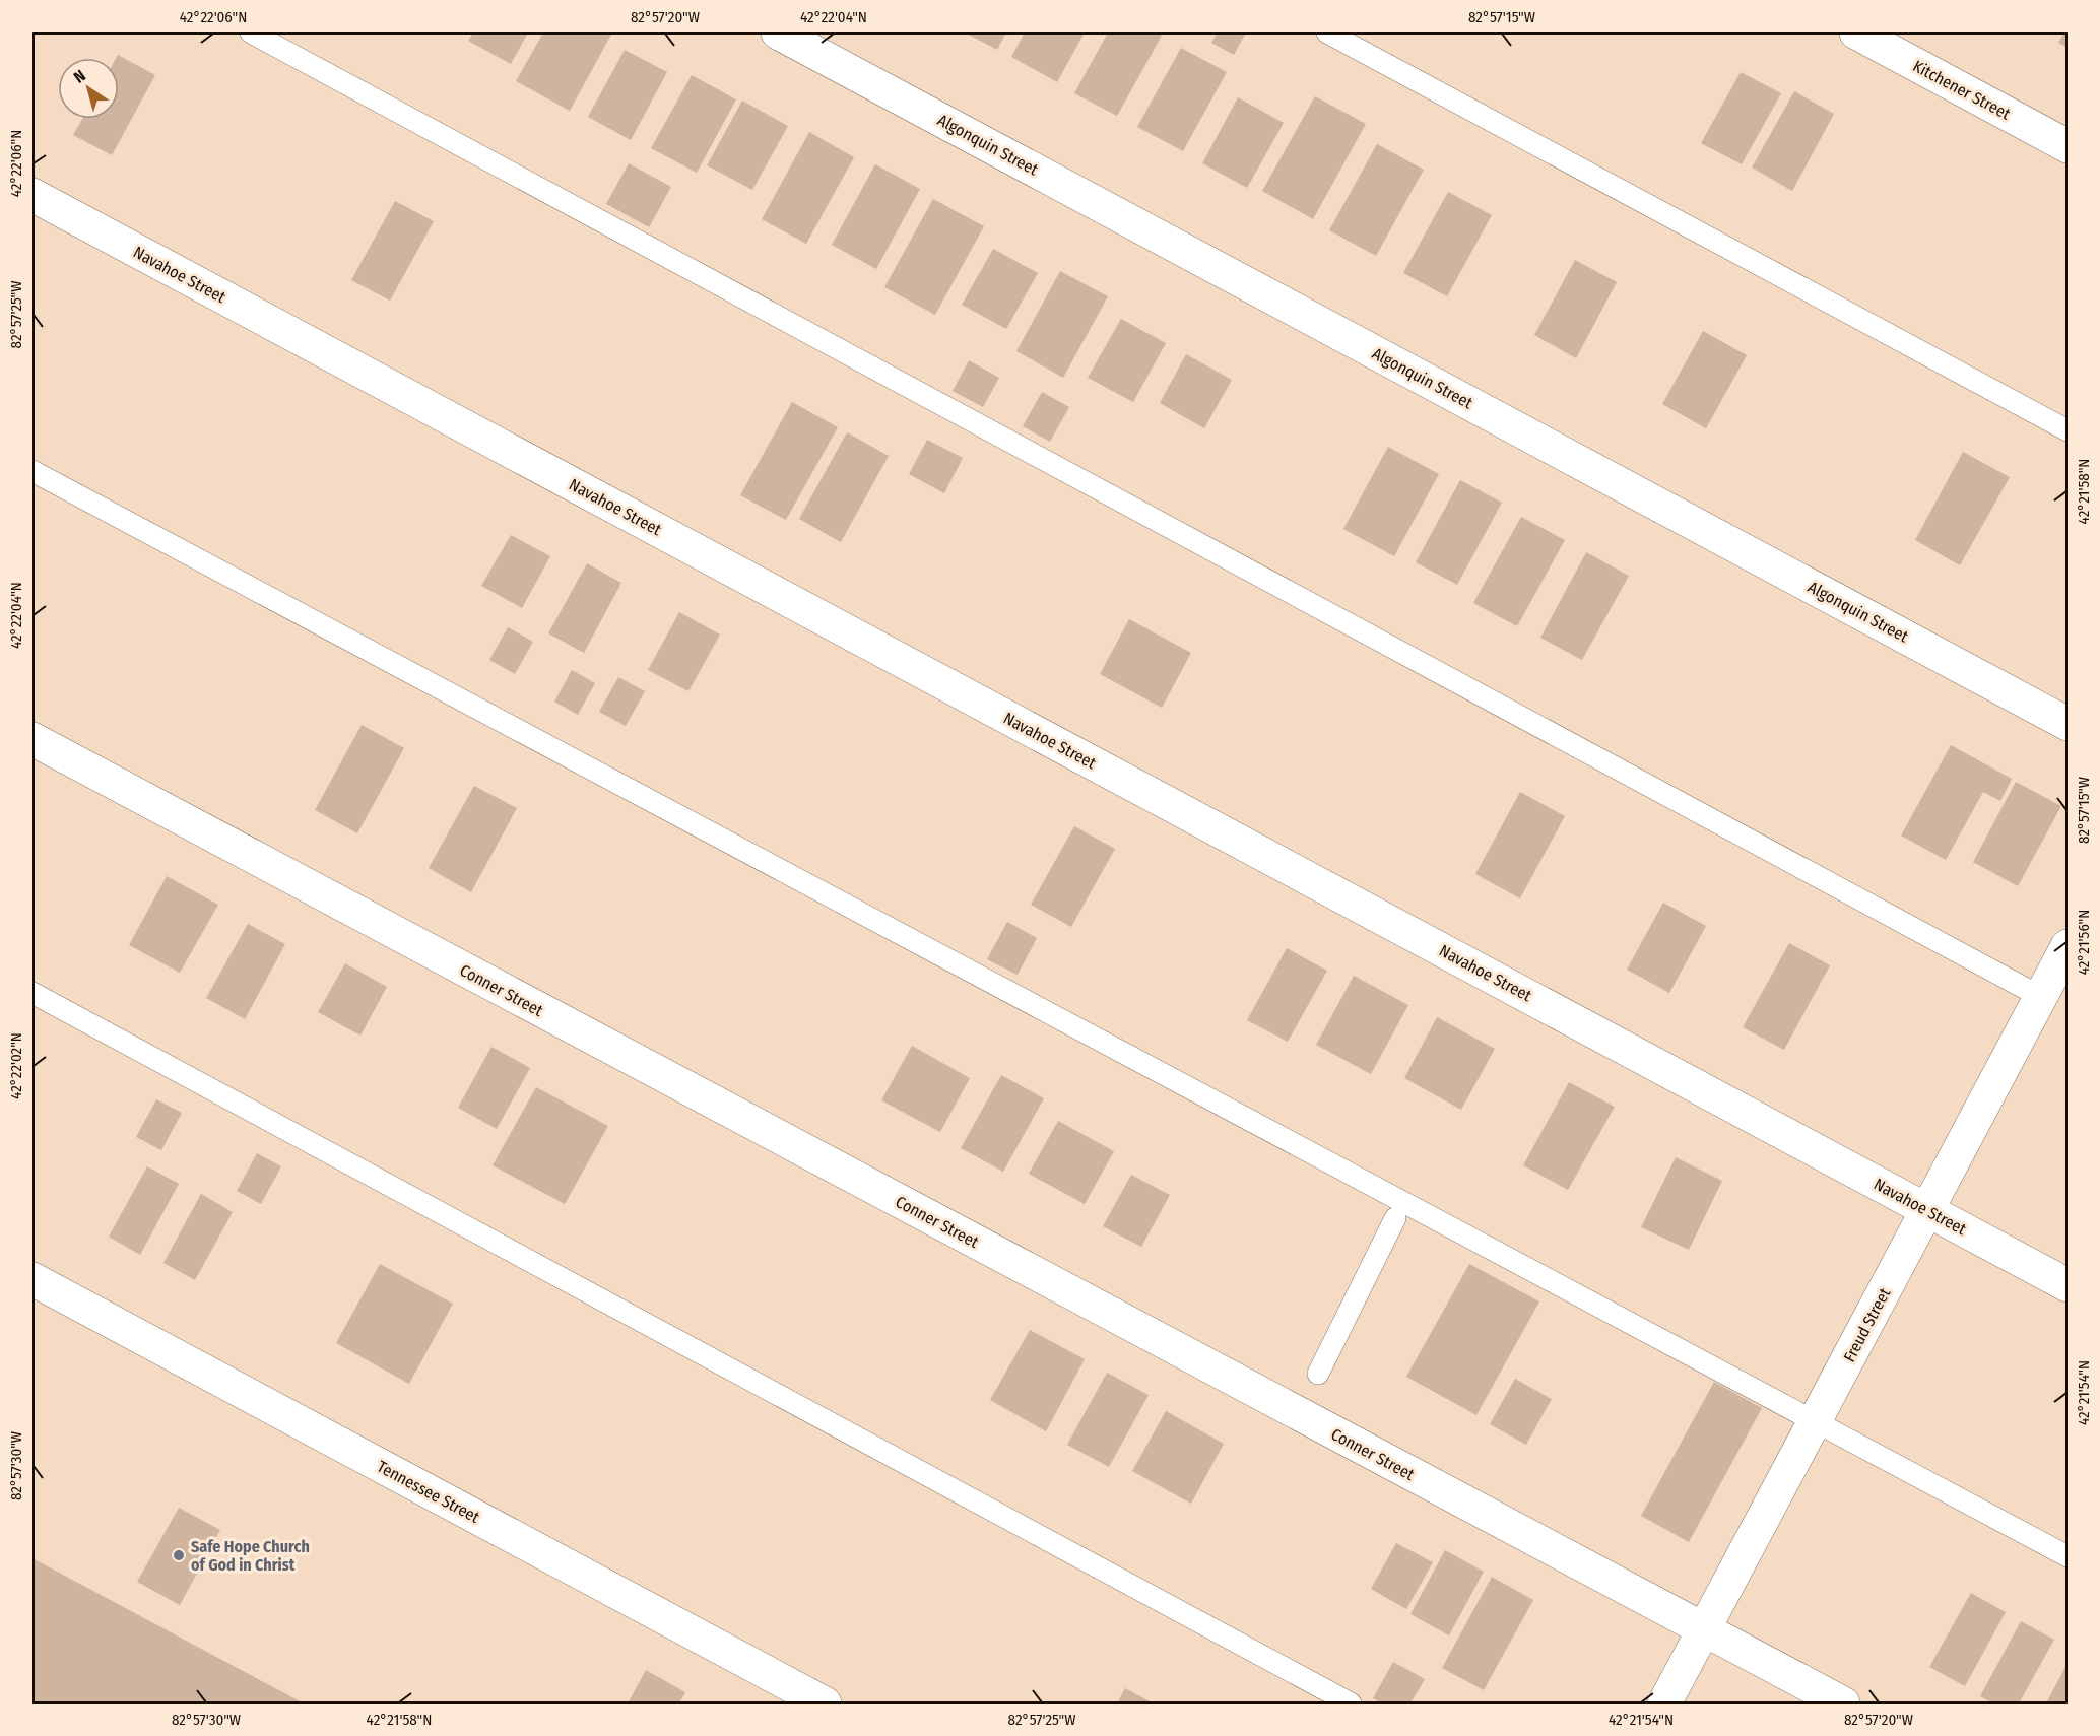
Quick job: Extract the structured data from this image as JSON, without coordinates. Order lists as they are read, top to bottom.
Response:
{
  "streets": {
    "street": [
      "Kitchener Street",
      "Algonquin Street",
      "Navahoe Street",
      "Conner Street",
      "Freud Street",
      "Tennessee Street"
    ]
  },
  "crossings": [
    ["Navahoe Street", "Freud Street"],
    ["Conner Street", "Freud Street"]
  ],
  "places": ["Safe Hope Church of God in Christ"],
  "north": "top left",
  "coordinates": [
    "42°22'06\"N",
    "82°57'20\"W",
    "42°22'04\"N",
    "82°57'15\"W",
    "82°57'25\"W",
    "42°21'58\"N",
    "42°21'56\"N",
    "42°22'02\"N",
    "42°21'54\"N",
    "82°57'30\"W"
  ]
}
